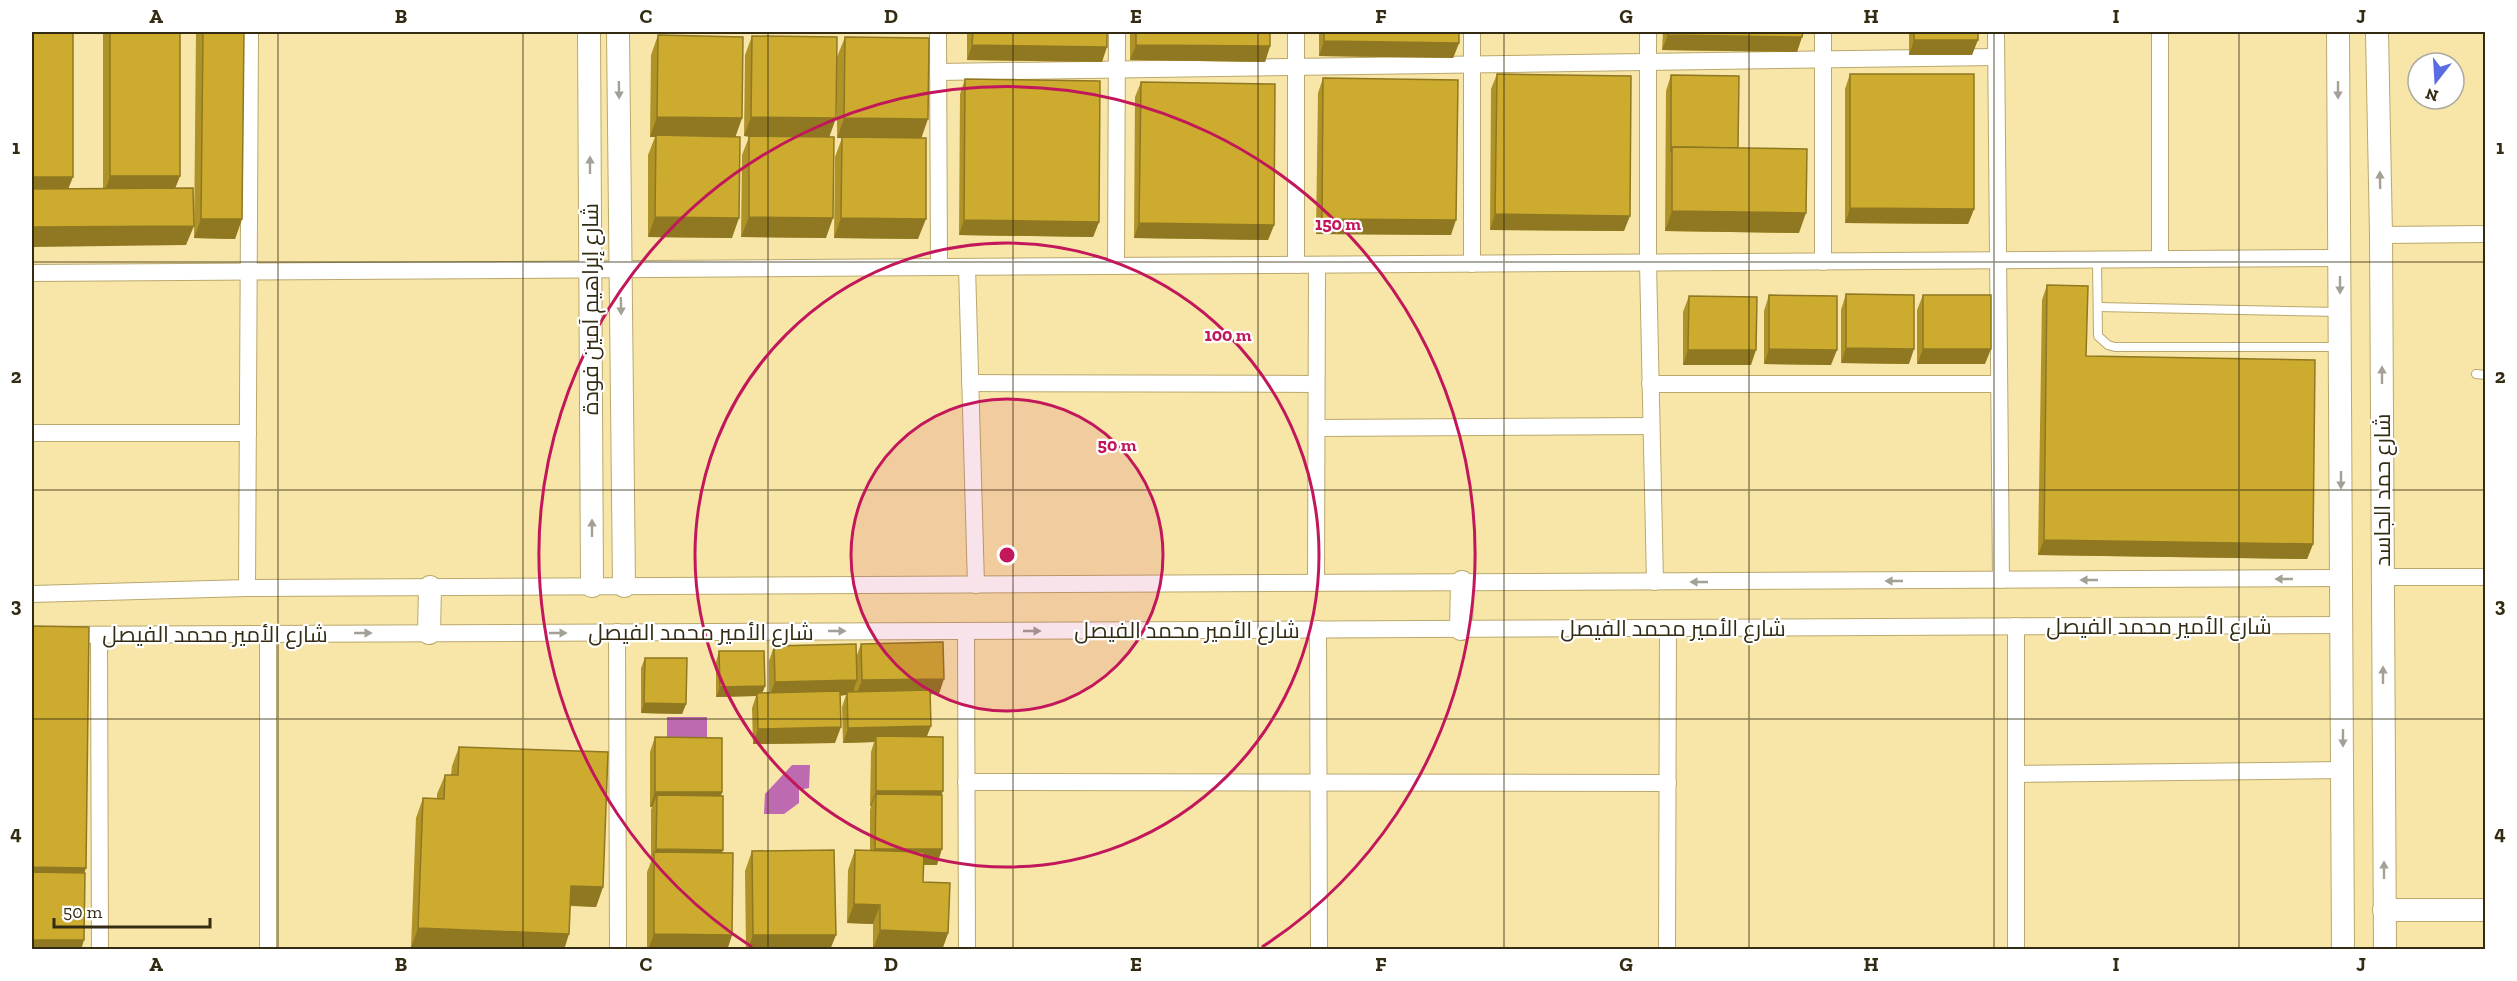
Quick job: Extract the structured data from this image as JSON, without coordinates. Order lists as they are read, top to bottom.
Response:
{
  "streets": {
    "street": ["شارع إبراهيم آمين فودة", "شارع حمد الجاسد", "شارع الأمير محمد الفيصل"]
  },
  "crossings": [
    ["شارع إبراهيم آمين فودة", "شارع الأمير محمد الفيصل"],
    ["شارع حمد الجاسد", "شارع الأمير محمد الفيصل"]
  ],
  "scale_bar": "50 m",
  "north": "bottom",
  "grid": {
    "columns": [
      "A",
      "B",
      "C",
      "D",
      "E",
      "F",
      "G",
      "H",
      "I",
      "J"
    ],
    "rows": [
      "1",
      "2",
      "3",
      "4"
    ]
  },
  "rings": ["150 m", "100 m", "50 m"]
}
